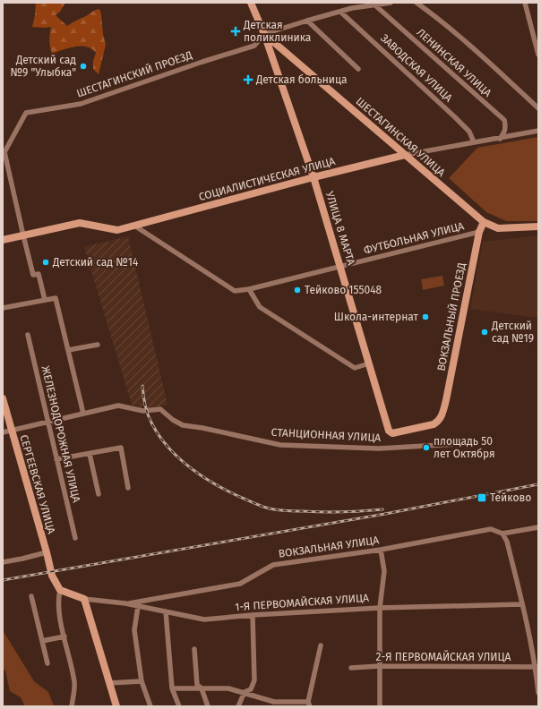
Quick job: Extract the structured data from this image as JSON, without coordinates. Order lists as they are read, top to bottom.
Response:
{
  "streets": {
    "street": [
      "ЛЕНИНСКАЯ УЛИЦА",
      "ЗАВОДСКАЯ УЛИЦА",
      "ШЕСТАГИНСКИЙ ПРОЕЗД",
      "ШЕСТАГИНСКАЯ УЛИЦА",
      "СОЦИАЛИСТИЧЕСКАЯ УЛИЦА",
      "УЛИЦА 8 МАРТА",
      "ФУТБОЛЬНАЯ УЛИЦА",
      "ВОКЗАЛЬНЫЙ ПРОЕЗД",
      "ЖЕЛЕЗНОДОРОЖНАЯ УЛИЦА",
      "СТАНЦИОННАЯ УЛИЦА",
      "СЕРГЕЕВСКАЯ УЛИЦА",
      "ВОКЗАЛЬНАЯ УЛИЦА",
      "1-Я ПЕРВОМАЙСКАЯ УЛИЦА",
      "2-Я ПЕРВОМАЙСКАЯ УЛИЦА"
    ]
  },
  "crossings": [
    ["ЛЕНИНСКАЯ УЛИЦА", "СОЦИАЛИСТИЧЕСКАЯ УЛИЦА"],
    ["ЗАВОДСКАЯ УЛИЦА", "СОЦИАЛИСТИЧЕСКАЯ УЛИЦА"],
    ["ШЕСТАГИНСКИЙ ПРОЕЗД", "ШЕСТАГИНСКАЯ УЛИЦА"],
    ["ШЕСТАГИНСКИЙ ПРОЕЗД", "СОЦИАЛИСТИЧЕСКАЯ УЛИЦА"],
    ["ШЕСТАГИНСКИЙ ПРОЕЗД", "УЛИЦА 8 МАРТА"],
    ["ШЕСТАГИНСКАЯ УЛИЦА", "СОЦИАЛИСТИЧЕСКАЯ УЛИЦА"],
    ["ШЕСТАГИНСКАЯ УЛИЦА", "УЛИЦА 8 МАРТА"],
    ["ШЕСТАГИНСКАЯ УЛИЦА", "ВОКЗАЛЬНЫЙ ПРОЕЗД"],
    ["СОЦИАЛИСТИЧЕСКАЯ УЛИЦА", "УЛИЦА 8 МАРТА"],
    ["СОЦИАЛИСТИЧЕСКАЯ УЛИЦА", "ФУТБОЛЬНАЯ УЛИЦА"],
    ["УЛИЦА 8 МАРТА", "ФУТБОЛЬНАЯ УЛИЦА"],
    ["УЛИЦА 8 МАРТА", "ВОКЗАЛЬНЫЙ ПРОЕЗД"],
    ["ФУТБОЛЬНАЯ УЛИЦА", "ВОКЗАЛЬНЫЙ ПРОЕЗД"],
    ["ЖЕЛЕЗНОДОРОЖНАЯ УЛИЦА", "СТАНЦИОННАЯ УЛИЦА"],
    ["СТАНЦИОННАЯ УЛИЦА", "СЕРГЕЕВСКАЯ УЛИЦА"],
    ["ВОКЗАЛЬНАЯ УЛИЦА", "1-Я ПЕРВОМАЙСКАЯ УЛИЦА"]
  ],
  "places": {
    "health": ["Детская поликлиника", "Детская больница"],
    "other": [
      "Детский сад №9 \"Улыбка\"",
      "Детский сад №14",
      "Тейково 155048",
      "Школа-интернат",
      "Детский сад №19",
      "площадь 50 лет Октября"
    ],
    "transit": ["Тейково"]
  }
}
